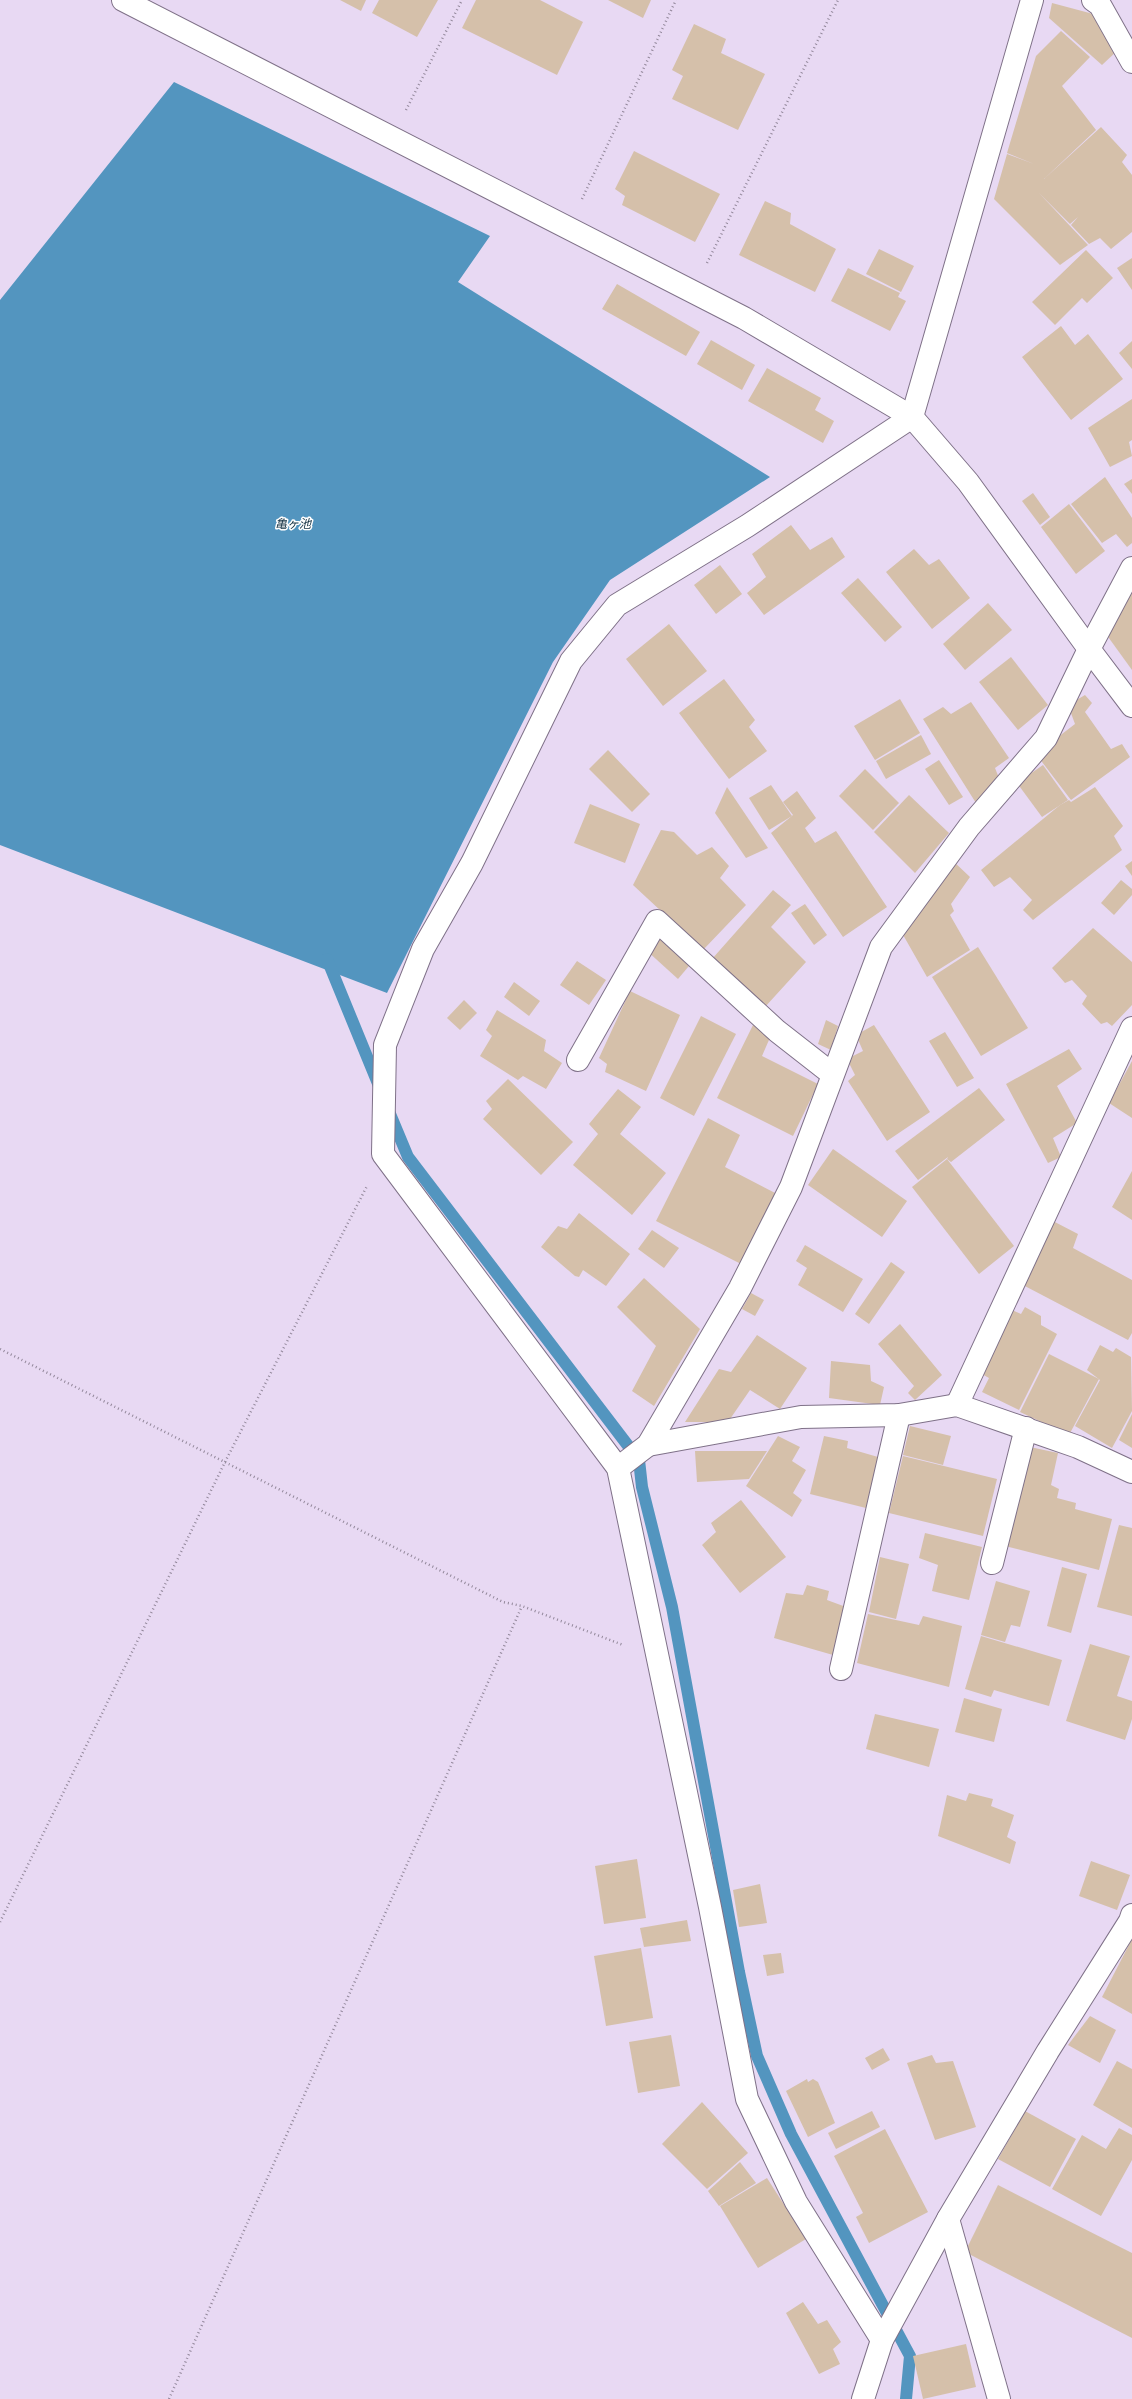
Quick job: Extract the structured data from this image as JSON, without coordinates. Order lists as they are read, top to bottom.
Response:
{
  "water": ["亀ヶ池"]
}
